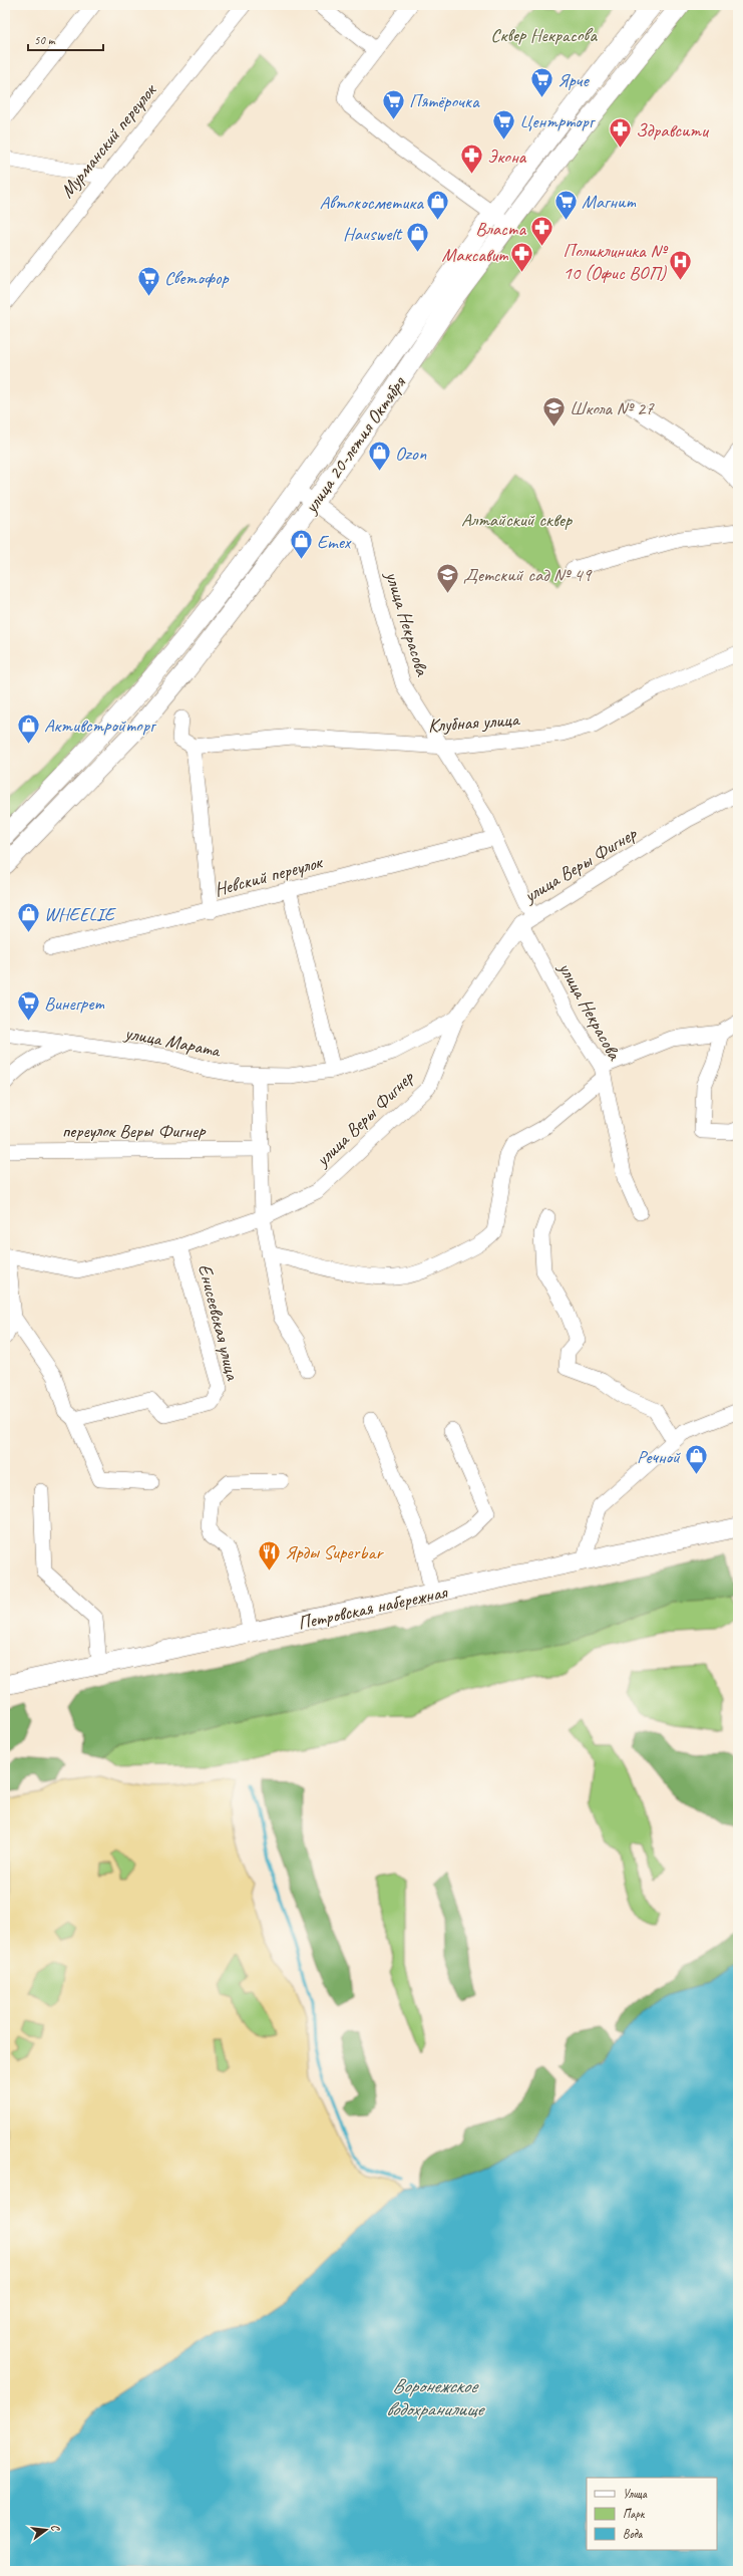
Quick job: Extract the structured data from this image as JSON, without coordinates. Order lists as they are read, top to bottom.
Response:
{
  "streets": {
    "main road": ["улица 20-летия Октября", "Петровская набережная"],
    "street": [
      "Мурманский переулок",
      "улица Некрасова",
      "Клубная улица",
      "улица Веры Фигнер",
      "Невский переулок",
      "улица Марата",
      "переулок Веры Фигнер",
      "Енисеевская улица"
    ]
  },
  "crossings": [
    ["улица 20-летия Октября", "улица Некрасова"],
    ["улица Некрасова", "Клубная улица"],
    ["улица Некрасова", "улица Веры Фигнер"],
    ["улица Некрасова", "Невский переулок"],
    ["улица Веры Фигнер", "улица Марата"],
    ["улица Веры Фигнер", "Енисеевская улица"]
  ],
  "water": ["Воронежское водохранилище"],
  "parks": ["Сквер Некрасова", "Алтайский сквер"],
  "places": {
    "supermarket": [
      "Ярче",
      "Пятёрочка",
      "Центрторг",
      "Магнит",
      "Светофор",
      "Винегрет"
    ],
    "pharmacy": [
      "Здравсити",
      "Экона",
      "Власта",
      "Максавит"
    ],
    "shop": [
      "Автокосметика",
      "Hauswelt",
      "Ozon",
      "Emex",
      "Активстройторг",
      "WHEELIE",
      "Речной"
    ],
    "hospital": ["Поликлиника № 10 (Офис ВОП)"],
    "school or university": ["Школа № 27", "Детский сад № 49"],
    "restaurant": ["Ярды Superbar"]
  },
  "legend": ["Улица", "Парк", "Вода"],
  "scale_bar": "50 m",
  "north": "right"
}
